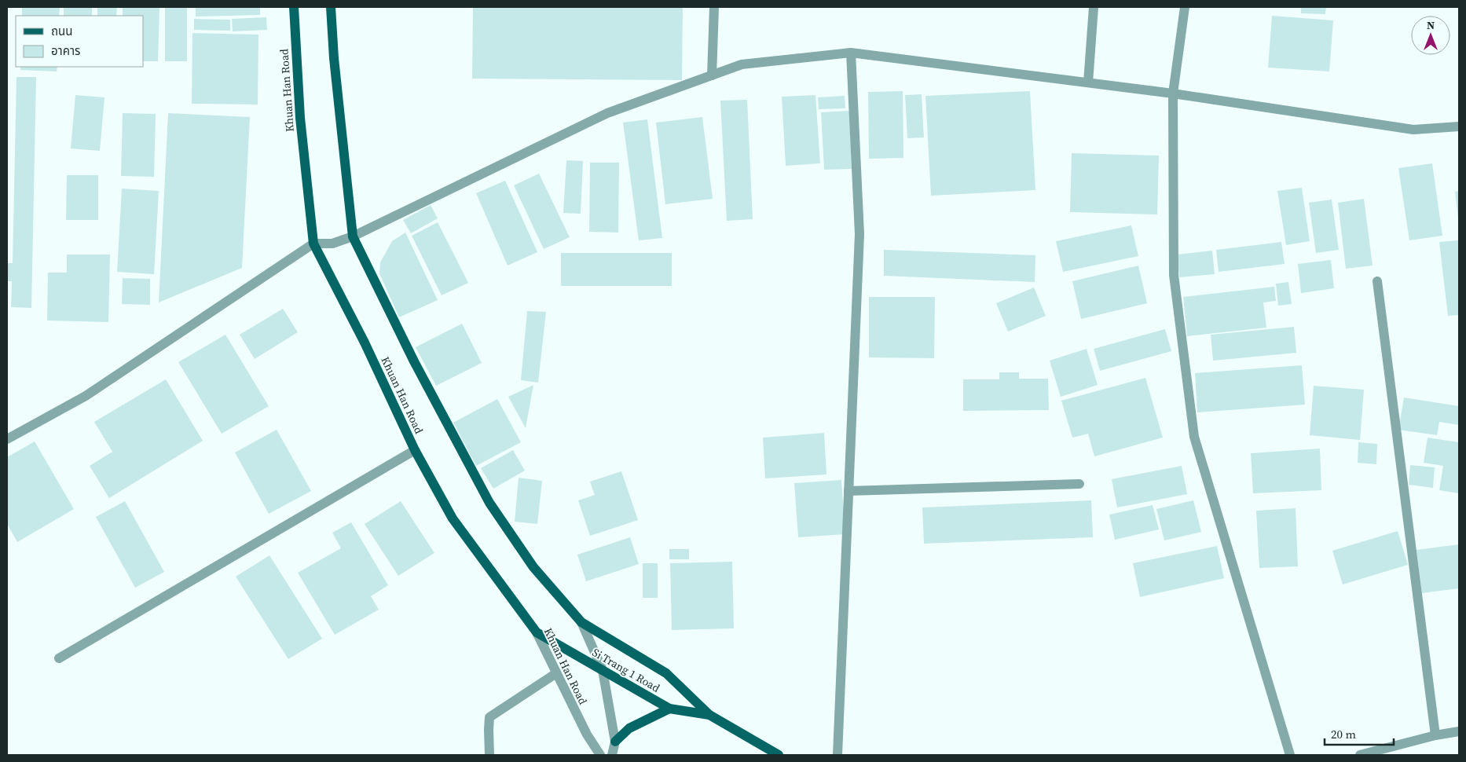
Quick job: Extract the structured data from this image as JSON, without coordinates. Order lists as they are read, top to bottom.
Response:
{
  "streets": {
    "main road": ["Khuan Han Road", "Si Trang 1 Road"]
  },
  "crossings": [
    ["Khuan Han Road", "Si Trang 1 Road"]
  ],
  "legend": ["ถนน", "อาคาร"],
  "scale_bar": "20 m",
  "north": "top"
}
